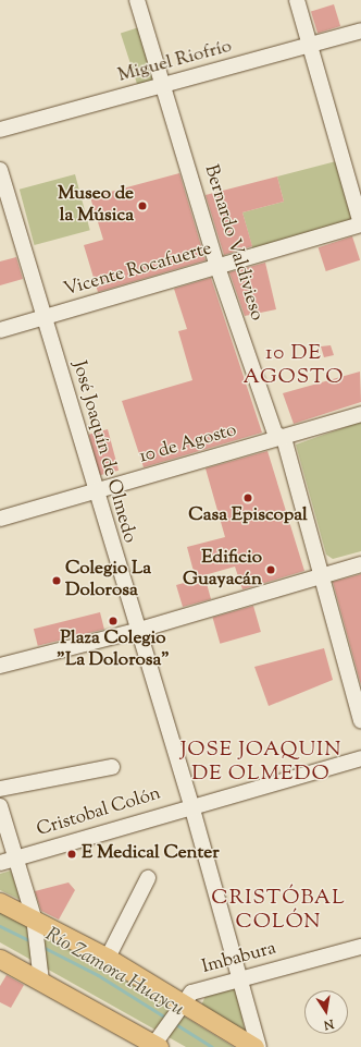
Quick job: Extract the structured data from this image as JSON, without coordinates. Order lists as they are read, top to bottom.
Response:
{
  "streets": {
    "street": [
      "Miguel Riofrío",
      "Bernardo Valdivieso",
      "Vicente Rocafuerte",
      "10 de Agosto",
      "José Joaquín de Olmedo",
      "Cristobal Colón",
      "Imbabura"
    ]
  },
  "crossings": [
    ["Miguel Riofrío", "Bernardo Valdivieso"],
    ["Bernardo Valdivieso", "Vicente Rocafuerte"],
    ["Bernardo Valdivieso", "10 de Agosto"],
    ["Vicente Rocafuerte", "José Joaquín de Olmedo"],
    ["10 de Agosto", "José Joaquín de Olmedo"],
    ["José Joaquín de Olmedo", "Cristobal Colón"],
    ["José Joaquín de Olmedo", "Imbabura"]
  ],
  "districts": ["10 DE AGOSTO", "JOSE JOAQUIN DE OLMEDO", "CRISTÓBAL COLÓN"],
  "water": ["Río Zamora Huaycu"],
  "places": [
    "Museo de la Música",
    "Casa Episcopal",
    "Edificio Guayacán",
    "Colegio La Dolorosa",
    "Plaza Colegio \"La Dolorosa\"",
    "E Medical Center"
  ],
  "north": "bottom"
}
